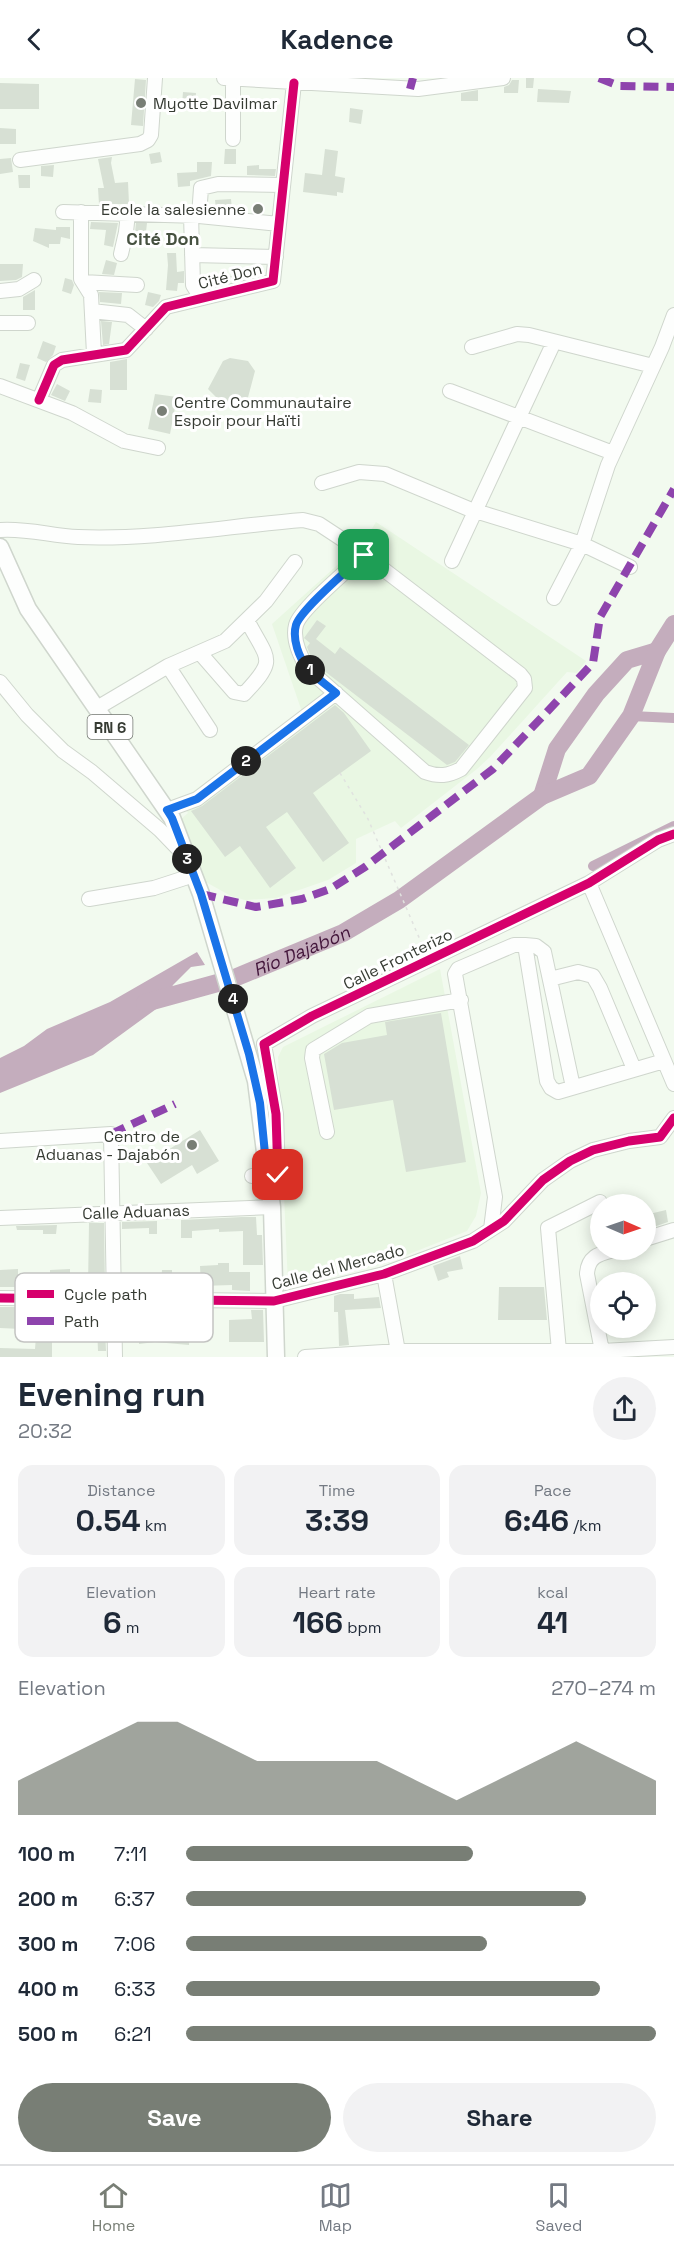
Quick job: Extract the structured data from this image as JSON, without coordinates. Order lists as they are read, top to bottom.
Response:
{
  "streets": {
    "main road": ["RN 6"],
    "street": [
      "Cité Don",
      "Calle Fronterizo",
      "Calle Aduanas",
      "Calle del Mercado"
    ]
  },
  "crossings": [
    ["RN 6", "Calle Fronterizo"]
  ],
  "districts": ["Cité Don"],
  "water": ["Río Dajabón"],
  "places": [
    "Myotte Davilmar",
    "Ecole la salesienne",
    "Centre Communautaire Espoir pour Haïti",
    "Centro de Aduanas - Dajabón"
  ],
  "legend": ["Cycle path", "Path"],
  "north": "right",
  "page": {
    "header": "Kadence",
    "pins": [
      "1",
      "2",
      "3",
      "4"
    ],
    "heading": ["Evening run", "20:32"],
    "stats": [
      ["Distance", "0.54 km"],
      ["Time", "3:39"],
      ["Pace", "6:46 /km"],
      ["Elevation", "6 m"],
      ["Heart rate", "166 bpm"],
      ["kcal", "41"]
    ],
    "chart": ["Elevation", "270–274 m"],
    "list": [
      {
        "name": "100 m",
        "note": "7:11"
      },
      {
        "name": "200 m",
        "note": "6:37"
      },
      {
        "name": "300 m",
        "note": "7:06"
      },
      {
        "name": "400 m",
        "note": "6:33"
      },
      {
        "name": "500 m",
        "note": "6:21"
      }
    ],
    "buttons": ["Save", "Share"],
    "tabs": ["Home", "Map", "Saved"]
  }
}
